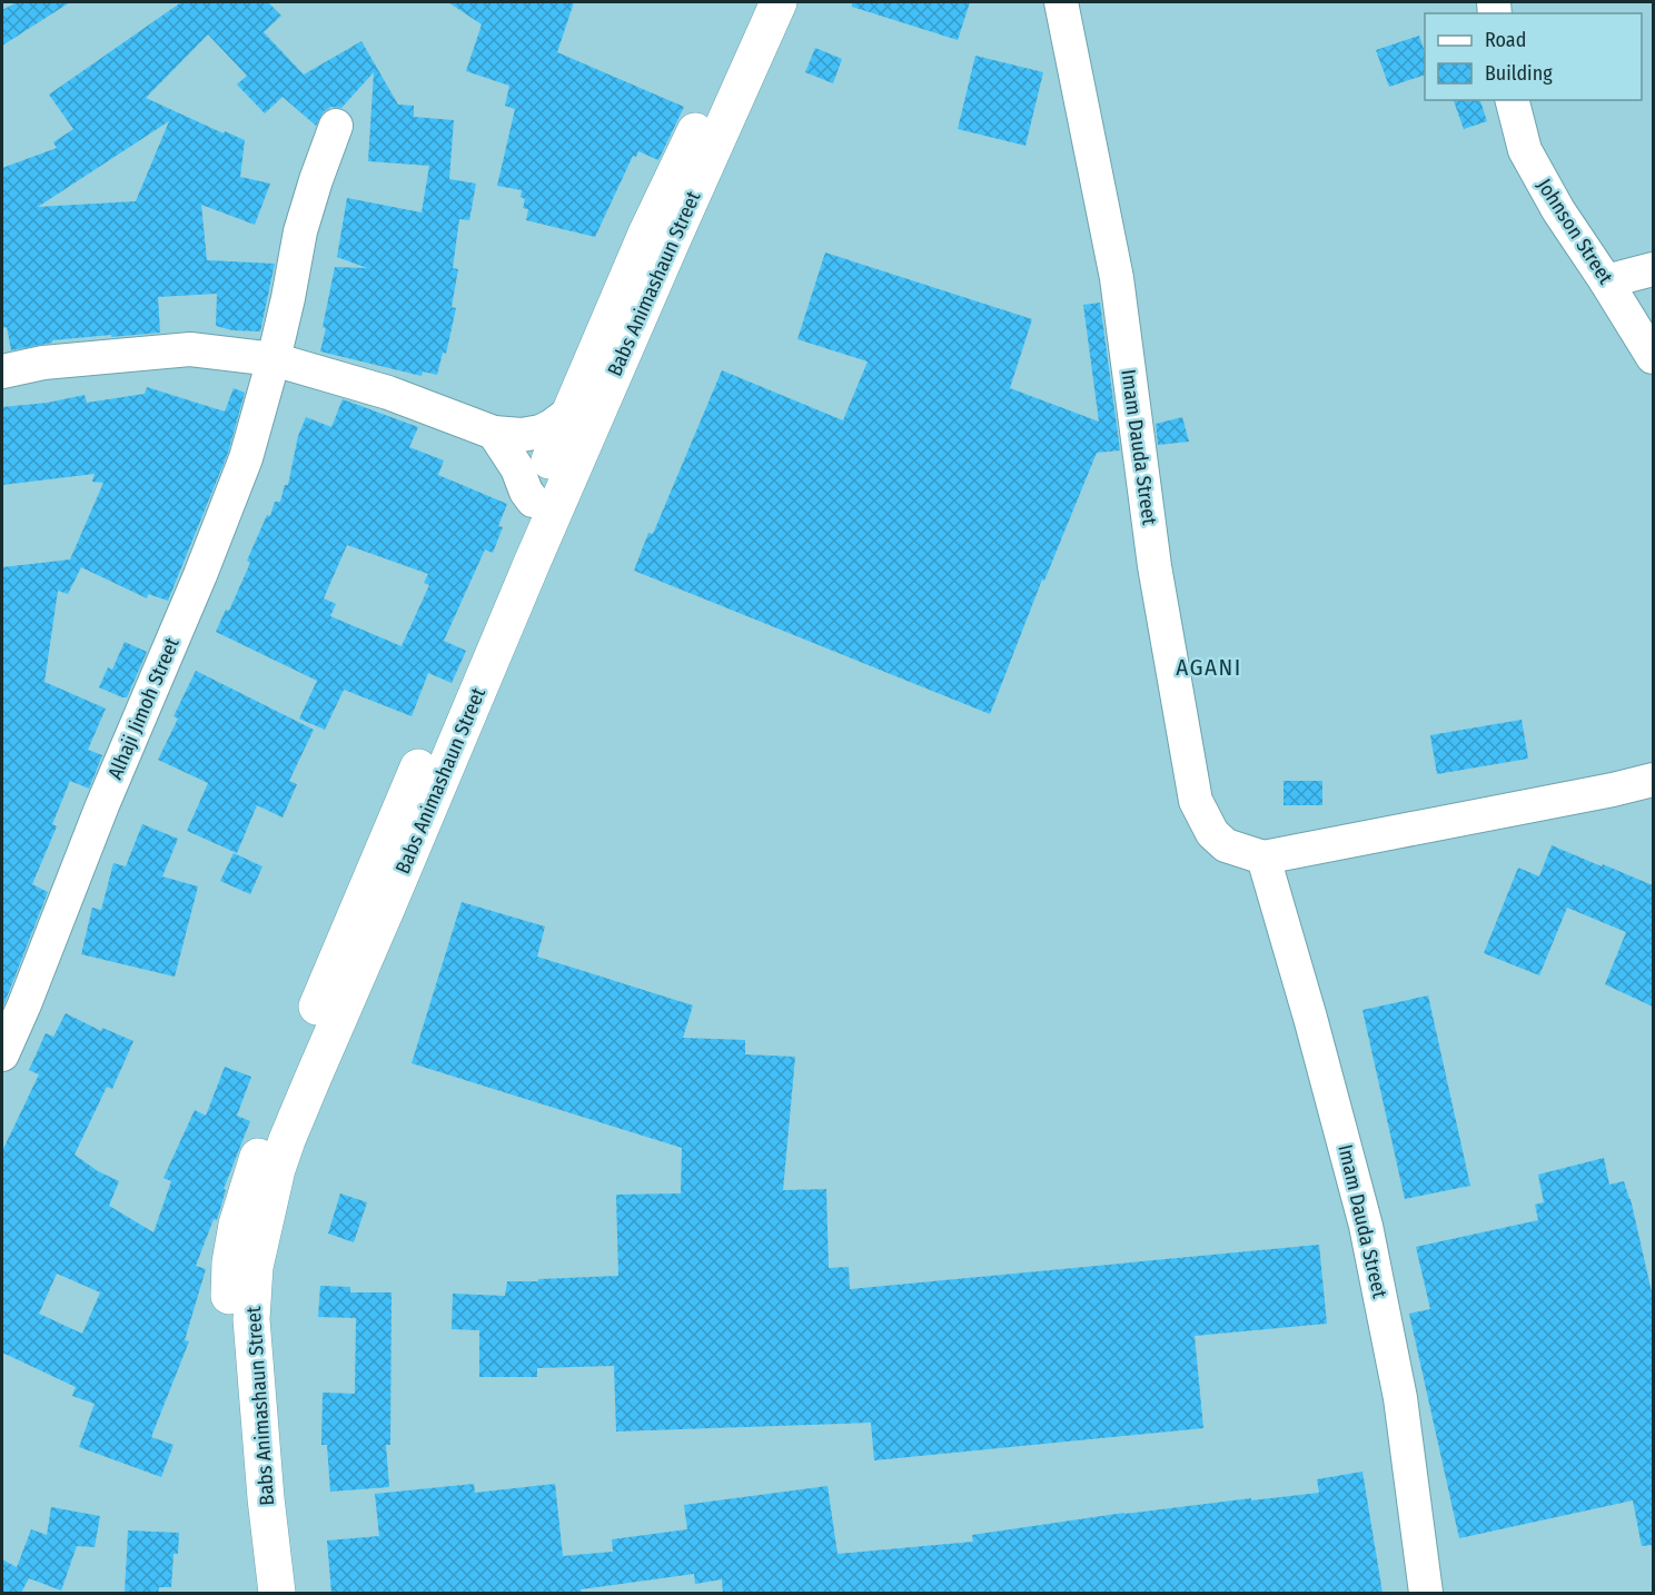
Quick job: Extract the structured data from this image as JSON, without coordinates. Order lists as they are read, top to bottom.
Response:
{
  "streets": {
    "main road": ["Babs Animashaun Street"],
    "street": ["Johnson Street", "Imam Dauda Street", "Alhaji Jimoh Street"]
  },
  "districts": ["AGANI"],
  "legend": ["Road", "Building"]
}
